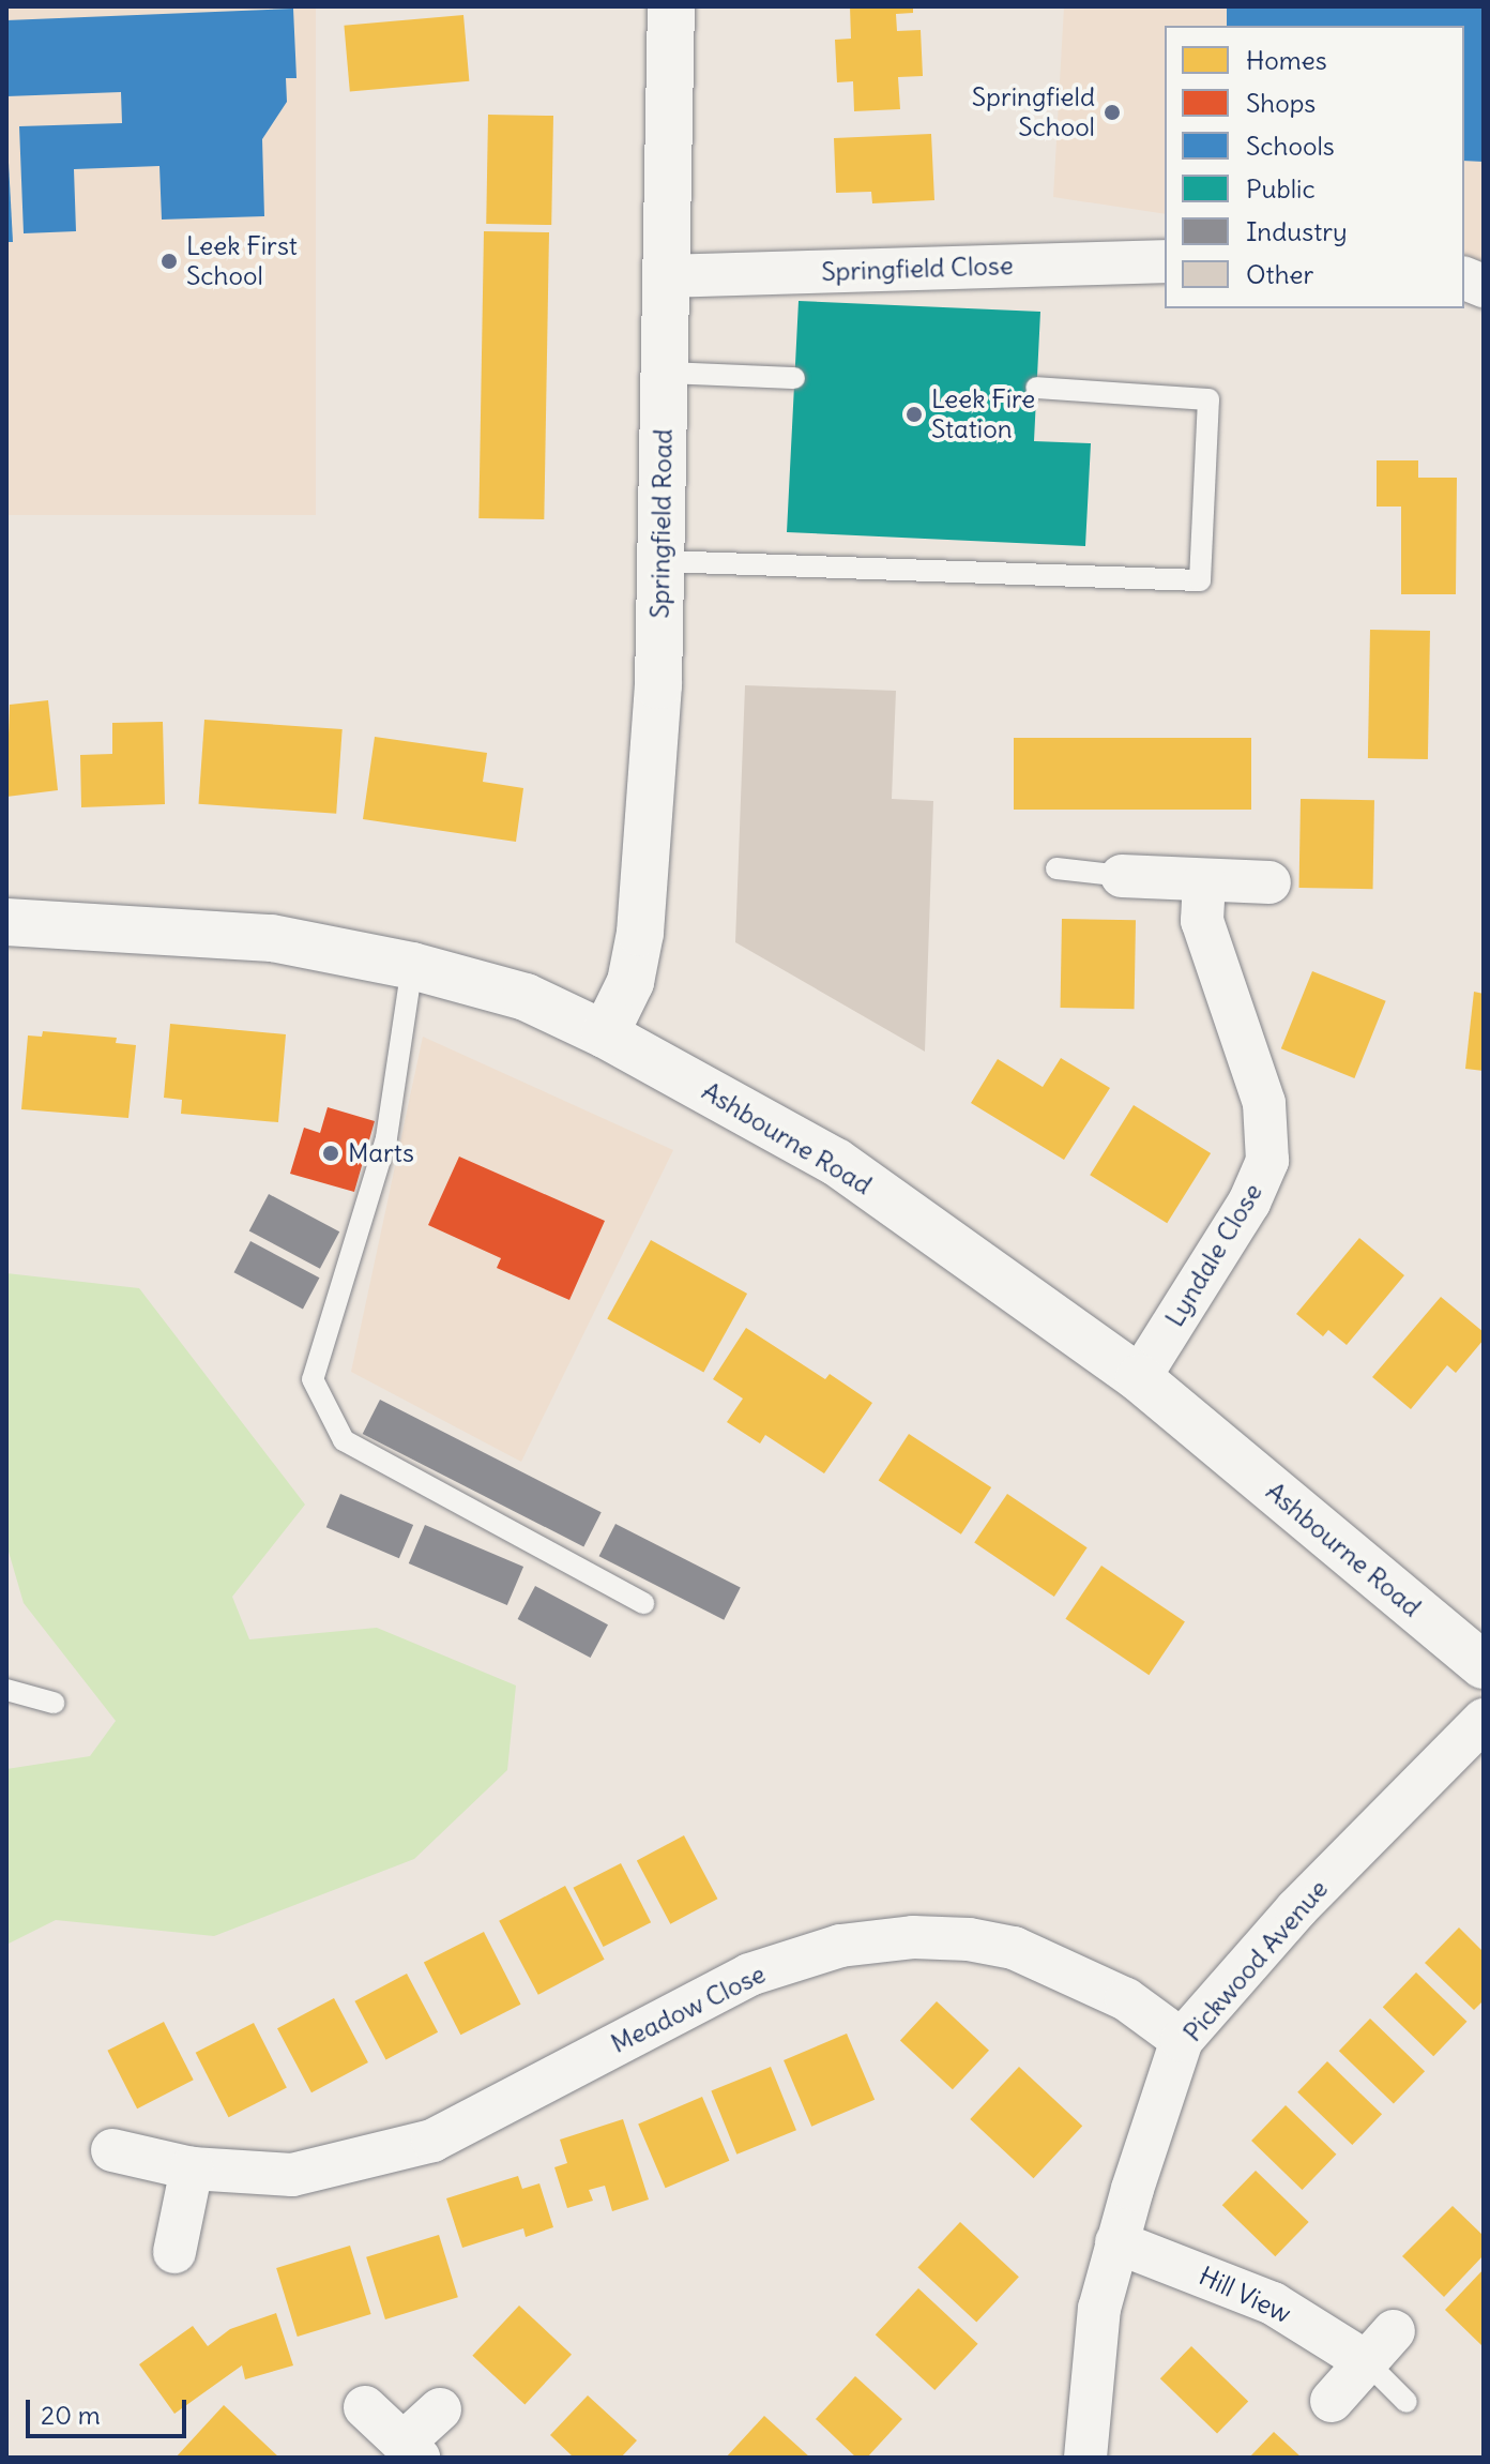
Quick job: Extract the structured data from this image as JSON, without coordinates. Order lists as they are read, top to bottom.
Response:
{
  "streets": {
    "highway": ["Springfield Road", "Ashbourne Road"],
    "street": [
      "Springfield Close",
      "Lyndale Close",
      "Pickwood Avenue",
      "Meadow Close",
      "Hill View"
    ]
  },
  "crossings": [
    ["Springfield Close", "Springfield Road"],
    ["Springfield Road", "Ashbourne Road"],
    ["Ashbourne Road", "Lyndale Close"],
    ["Pickwood Avenue", "Meadow Close"],
    ["Pickwood Avenue", "Hill View"]
  ],
  "places": [
    "Springfield School",
    "Leek First School",
    "Leek Fire Station",
    "Marts"
  ],
  "legend": [
    "Homes",
    "Shops",
    "Schools",
    "Public",
    "Industry",
    "Other"
  ],
  "scale_bar": "20 m"
}
